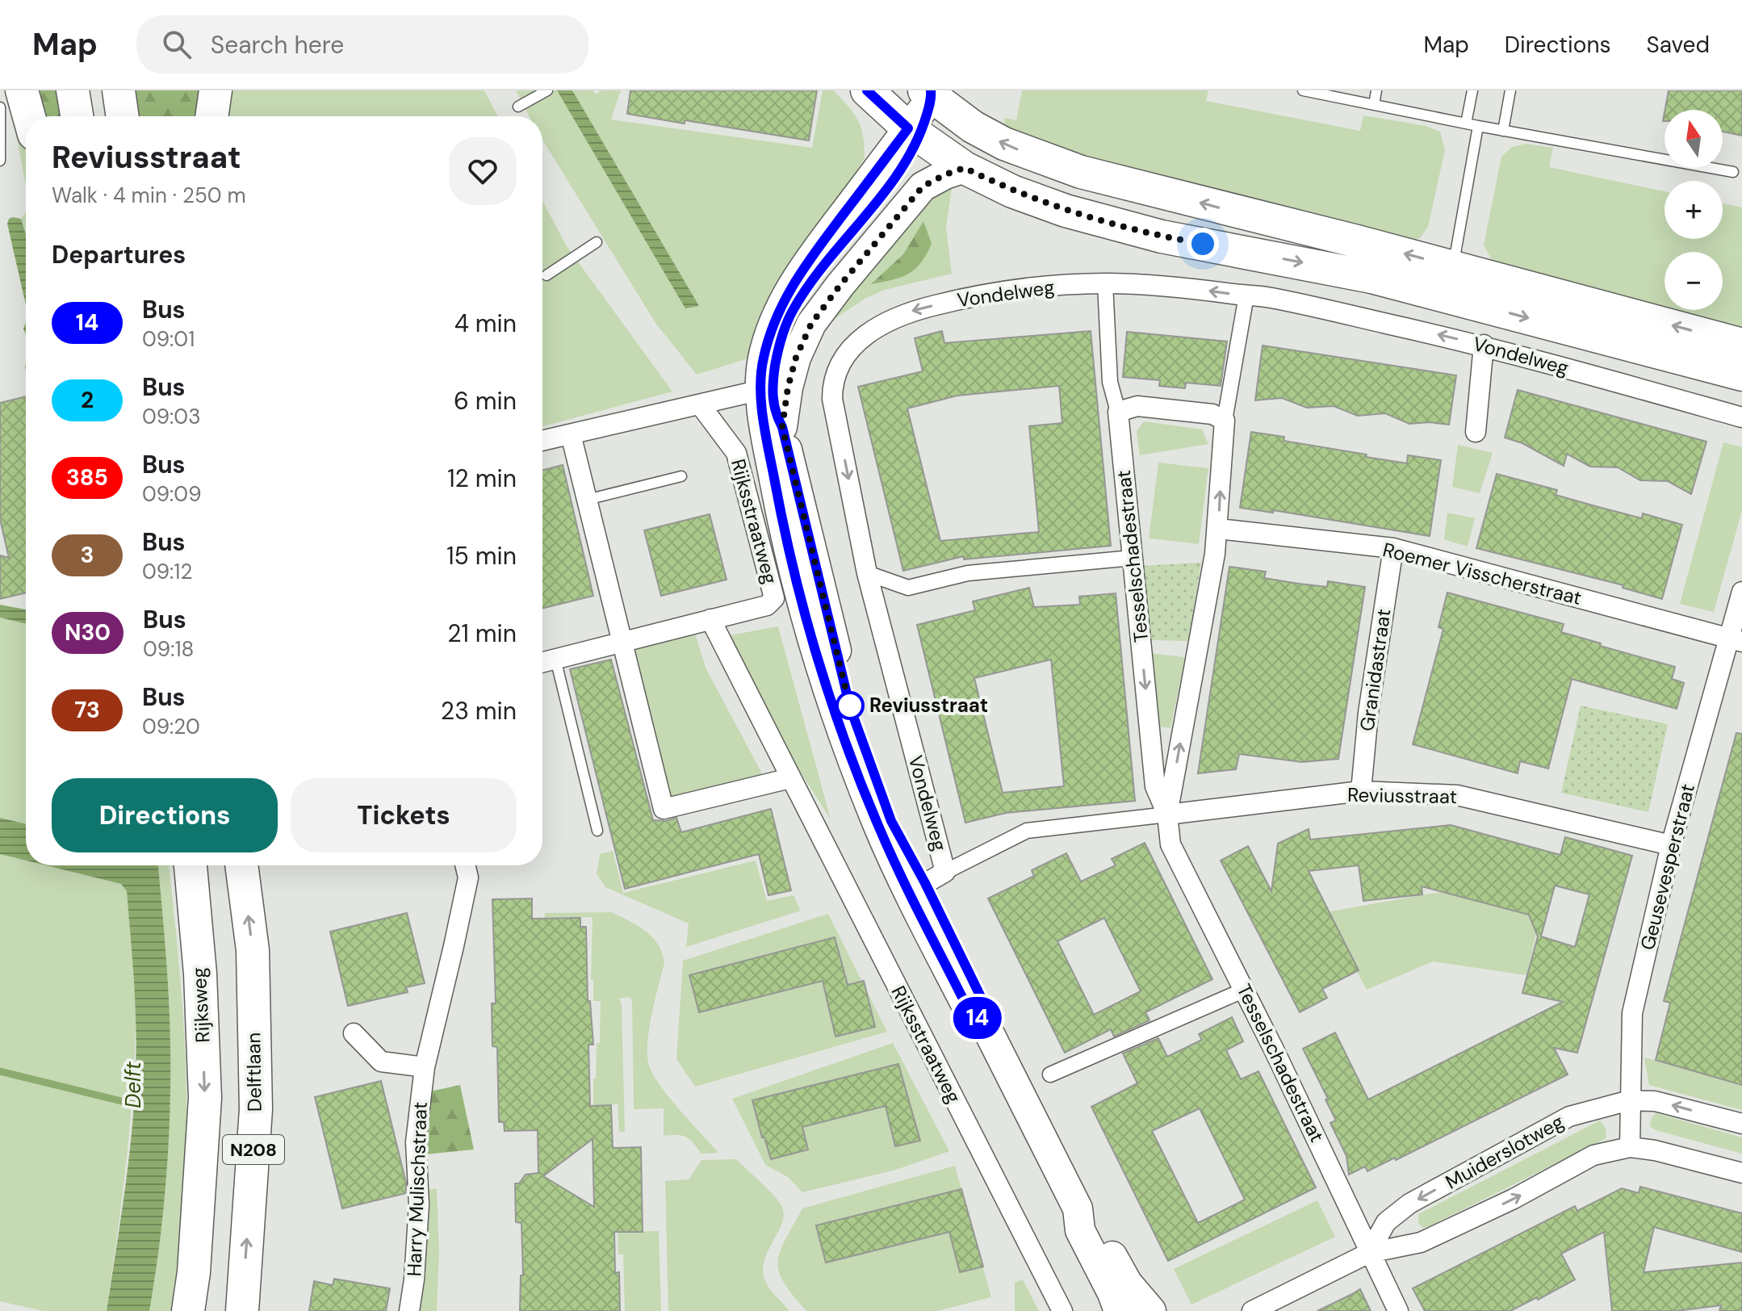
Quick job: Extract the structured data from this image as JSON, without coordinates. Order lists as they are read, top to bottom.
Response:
{
  "streets": {
    "main road": [
      "Vondelweg",
      "Rijksstraatweg",
      "Rijksweg",
      "Delftlaan",
      "N208"
    ],
    "street": [
      "Tesselschadestraat",
      "Roemer Visscherstraat",
      "Granidastraat",
      "Reviusstraat",
      "Geusevesperstraat",
      "Muiderslotweg",
      "Harry Mulischstraat"
    ]
  },
  "crossings": [
    ["Vondelweg", "Rijksstraatweg"],
    ["Vondelweg", "Tesselschadestraat"],
    ["Tesselschadestraat", "Roemer Visscherstraat"],
    ["Tesselschadestraat", "Reviusstraat"],
    ["Tesselschadestraat", "Muiderslotweg"],
    ["Roemer Visscherstraat", "Granidastraat"],
    ["Roemer Visscherstraat", "Geusevesperstraat"],
    ["Granidastraat", "Reviusstraat"],
    ["Reviusstraat", "Geusevesperstraat"],
    ["Geusevesperstraat", "Muiderslotweg"]
  ],
  "one_way": ["Rijksweg", "Delftlaan"],
  "water": ["Delft"],
  "places": ["Reviusstraat"],
  "lines": ["bus line 14"],
  "north": "top",
  "page": {
    "header": "Map",
    "search": "Search here",
    "nav": ["Map", "Directions", "Saved"],
    "on_map": "14",
    "map_buttons": ["+", "−"],
    "heading": [
      ["Reviusstraat", "Walk · 4 min · 250 m"],
      "Departures"
    ],
    "list": [
      {
        "mark": "14",
        "name": "Bus",
        "note": "09:01",
        "value": "4 min"
      },
      {
        "mark": "2",
        "name": "Bus",
        "note": "09:03",
        "value": "6 min"
      },
      {
        "mark": "385",
        "name": "Bus",
        "note": "09:09",
        "value": "12 min"
      },
      {
        "mark": "3",
        "name": "Bus",
        "note": "09:12",
        "value": "15 min"
      },
      {
        "mark": "N30",
        "name": "Bus",
        "note": "09:18",
        "value": "21 min"
      },
      {
        "mark": "73",
        "name": "Bus",
        "note": "09:20",
        "value": "23 min"
      }
    ],
    "buttons": ["Directions", "Tickets"]
  }
}
